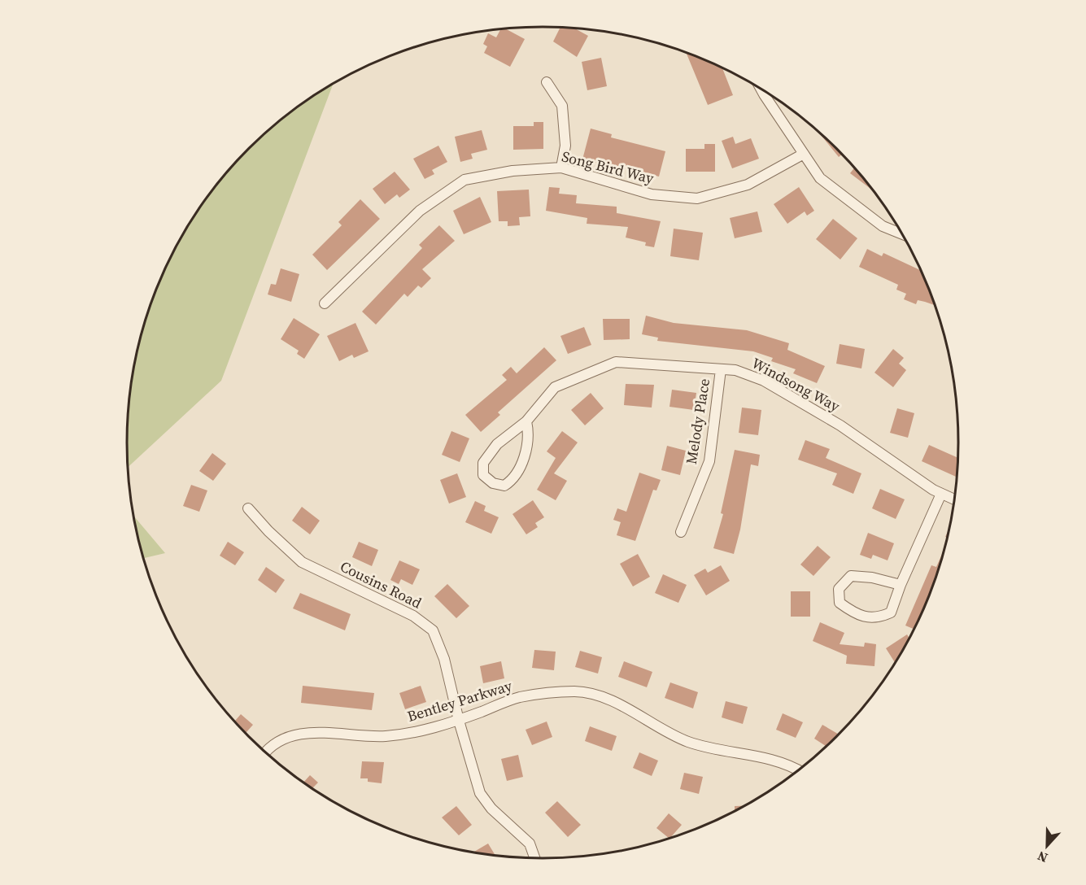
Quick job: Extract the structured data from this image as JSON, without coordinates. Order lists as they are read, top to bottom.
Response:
{
  "streets": {
    "street": [
      "Song Bird Way",
      "Windsong Way",
      "Melody Place",
      "Cousins Road",
      "Bentley Parkway"
    ]
  },
  "crossings": [
    ["Windsong Way", "Melody Place"],
    ["Cousins Road", "Bentley Parkway"]
  ],
  "north": "bottom"
}
